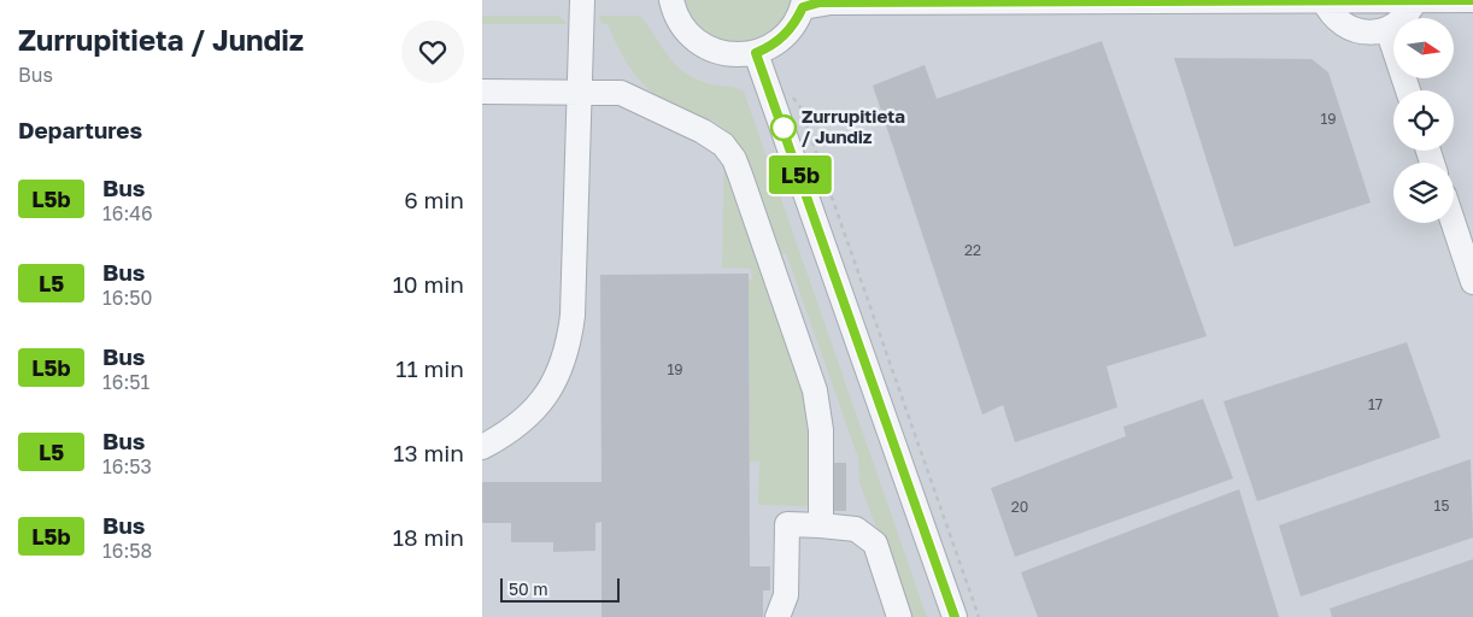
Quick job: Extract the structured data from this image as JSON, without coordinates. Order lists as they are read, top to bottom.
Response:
{
  "places": ["Zurrupitieta / Jundiz"],
  "lines": ["bus line L5b"],
  "house_numbers": [
    "19",
    "22",
    "19",
    "17",
    "15",
    "20"
  ],
  "scale_bar": "50 m",
  "north": "right",
  "page": {
    "heading": [
      ["Zurrupitieta / Jundiz", "Bus"],
      "Departures"
    ],
    "on_map": "L5b",
    "list": [
      {
        "mark": "L5b",
        "name": "Bus",
        "note": "16:46",
        "value": "6 min"
      },
      {
        "mark": "L5",
        "name": "Bus",
        "note": "16:50",
        "value": "10 min"
      },
      {
        "mark": "L5b",
        "name": "Bus",
        "note": "16:51",
        "value": "11 min"
      },
      {
        "mark": "L5",
        "name": "Bus",
        "note": "16:53",
        "value": "13 min"
      },
      {
        "mark": "L5b",
        "name": "Bus",
        "note": "16:58",
        "value": "18 min"
      }
    ],
    "scale": "50 m"
  }
}
